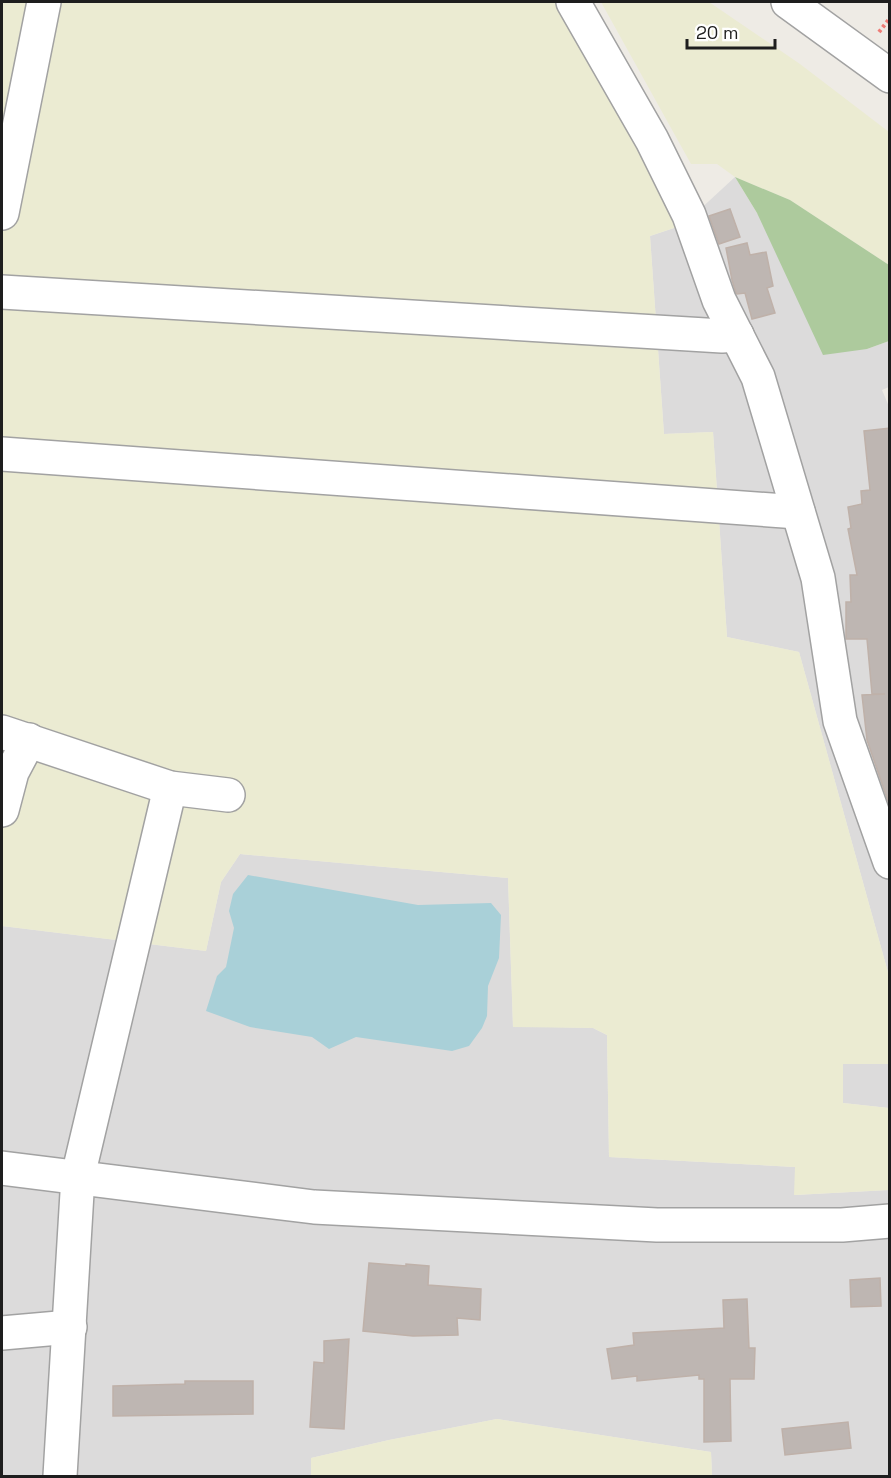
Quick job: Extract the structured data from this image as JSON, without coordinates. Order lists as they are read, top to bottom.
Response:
{
  "scale_bar": "20 m"
}
